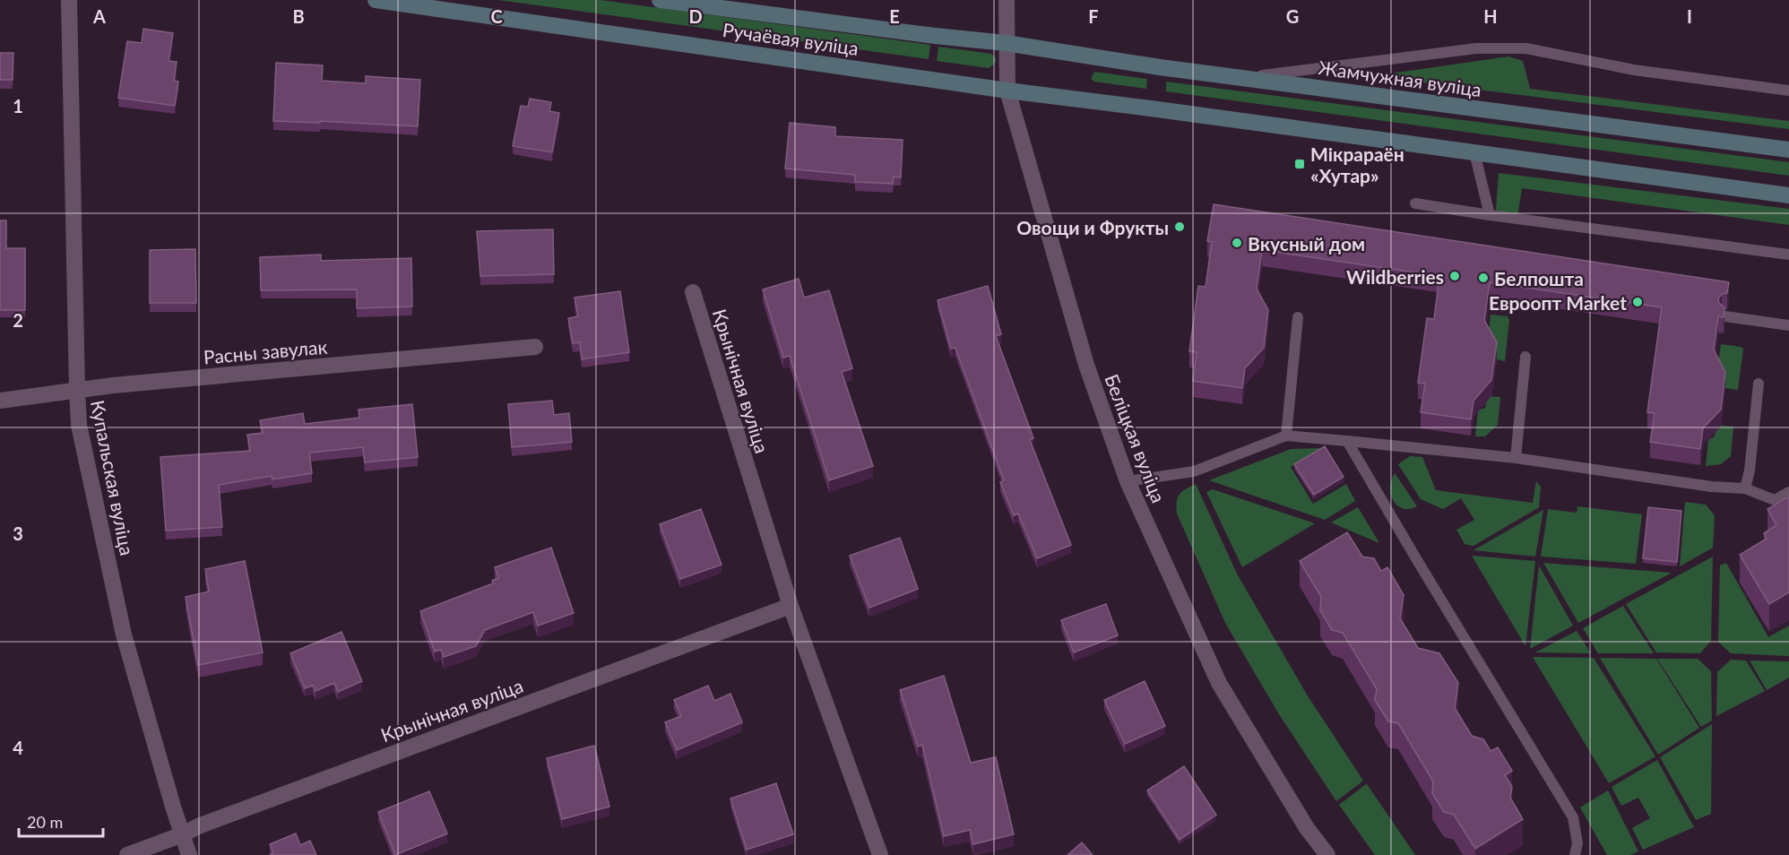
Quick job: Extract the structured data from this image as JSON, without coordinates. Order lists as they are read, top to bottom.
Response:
{
  "streets": {
    "main road": ["Ручаёвая вуліца", "Жамчужная вуліца"],
    "street": [
      "Расны завулак",
      "Крынічная вуліца",
      "Беліцкая вуліца",
      "Купальская вуліца"
    ]
  },
  "crossings": [
    ["Ручаёвая вуліца", "Жамчужная вуліца"],
    ["Ручаёвая вуліца", "Беліцкая вуліца"],
    ["Жамчужная вуліца", "Беліцкая вуліца"],
    ["Расны завулак", "Купальская вуліца"],
    ["Крынічная вуліца", "Купальская вуліца"]
  ],
  "places": {
    "transit": ["Мікрараён «Хутар»"],
    "other": [
      "Овощи и Фрукты",
      "Вкусный дом",
      "Wildberries",
      "Белпошта",
      "Евроопт Market"
    ]
  },
  "scale_bar": "20 m",
  "grid": {
    "columns": [
      "A",
      "B",
      "C",
      "D",
      "E",
      "F",
      "G",
      "H",
      "I"
    ],
    "rows": [
      "1",
      "2",
      "3",
      "4"
    ]
  }
}
